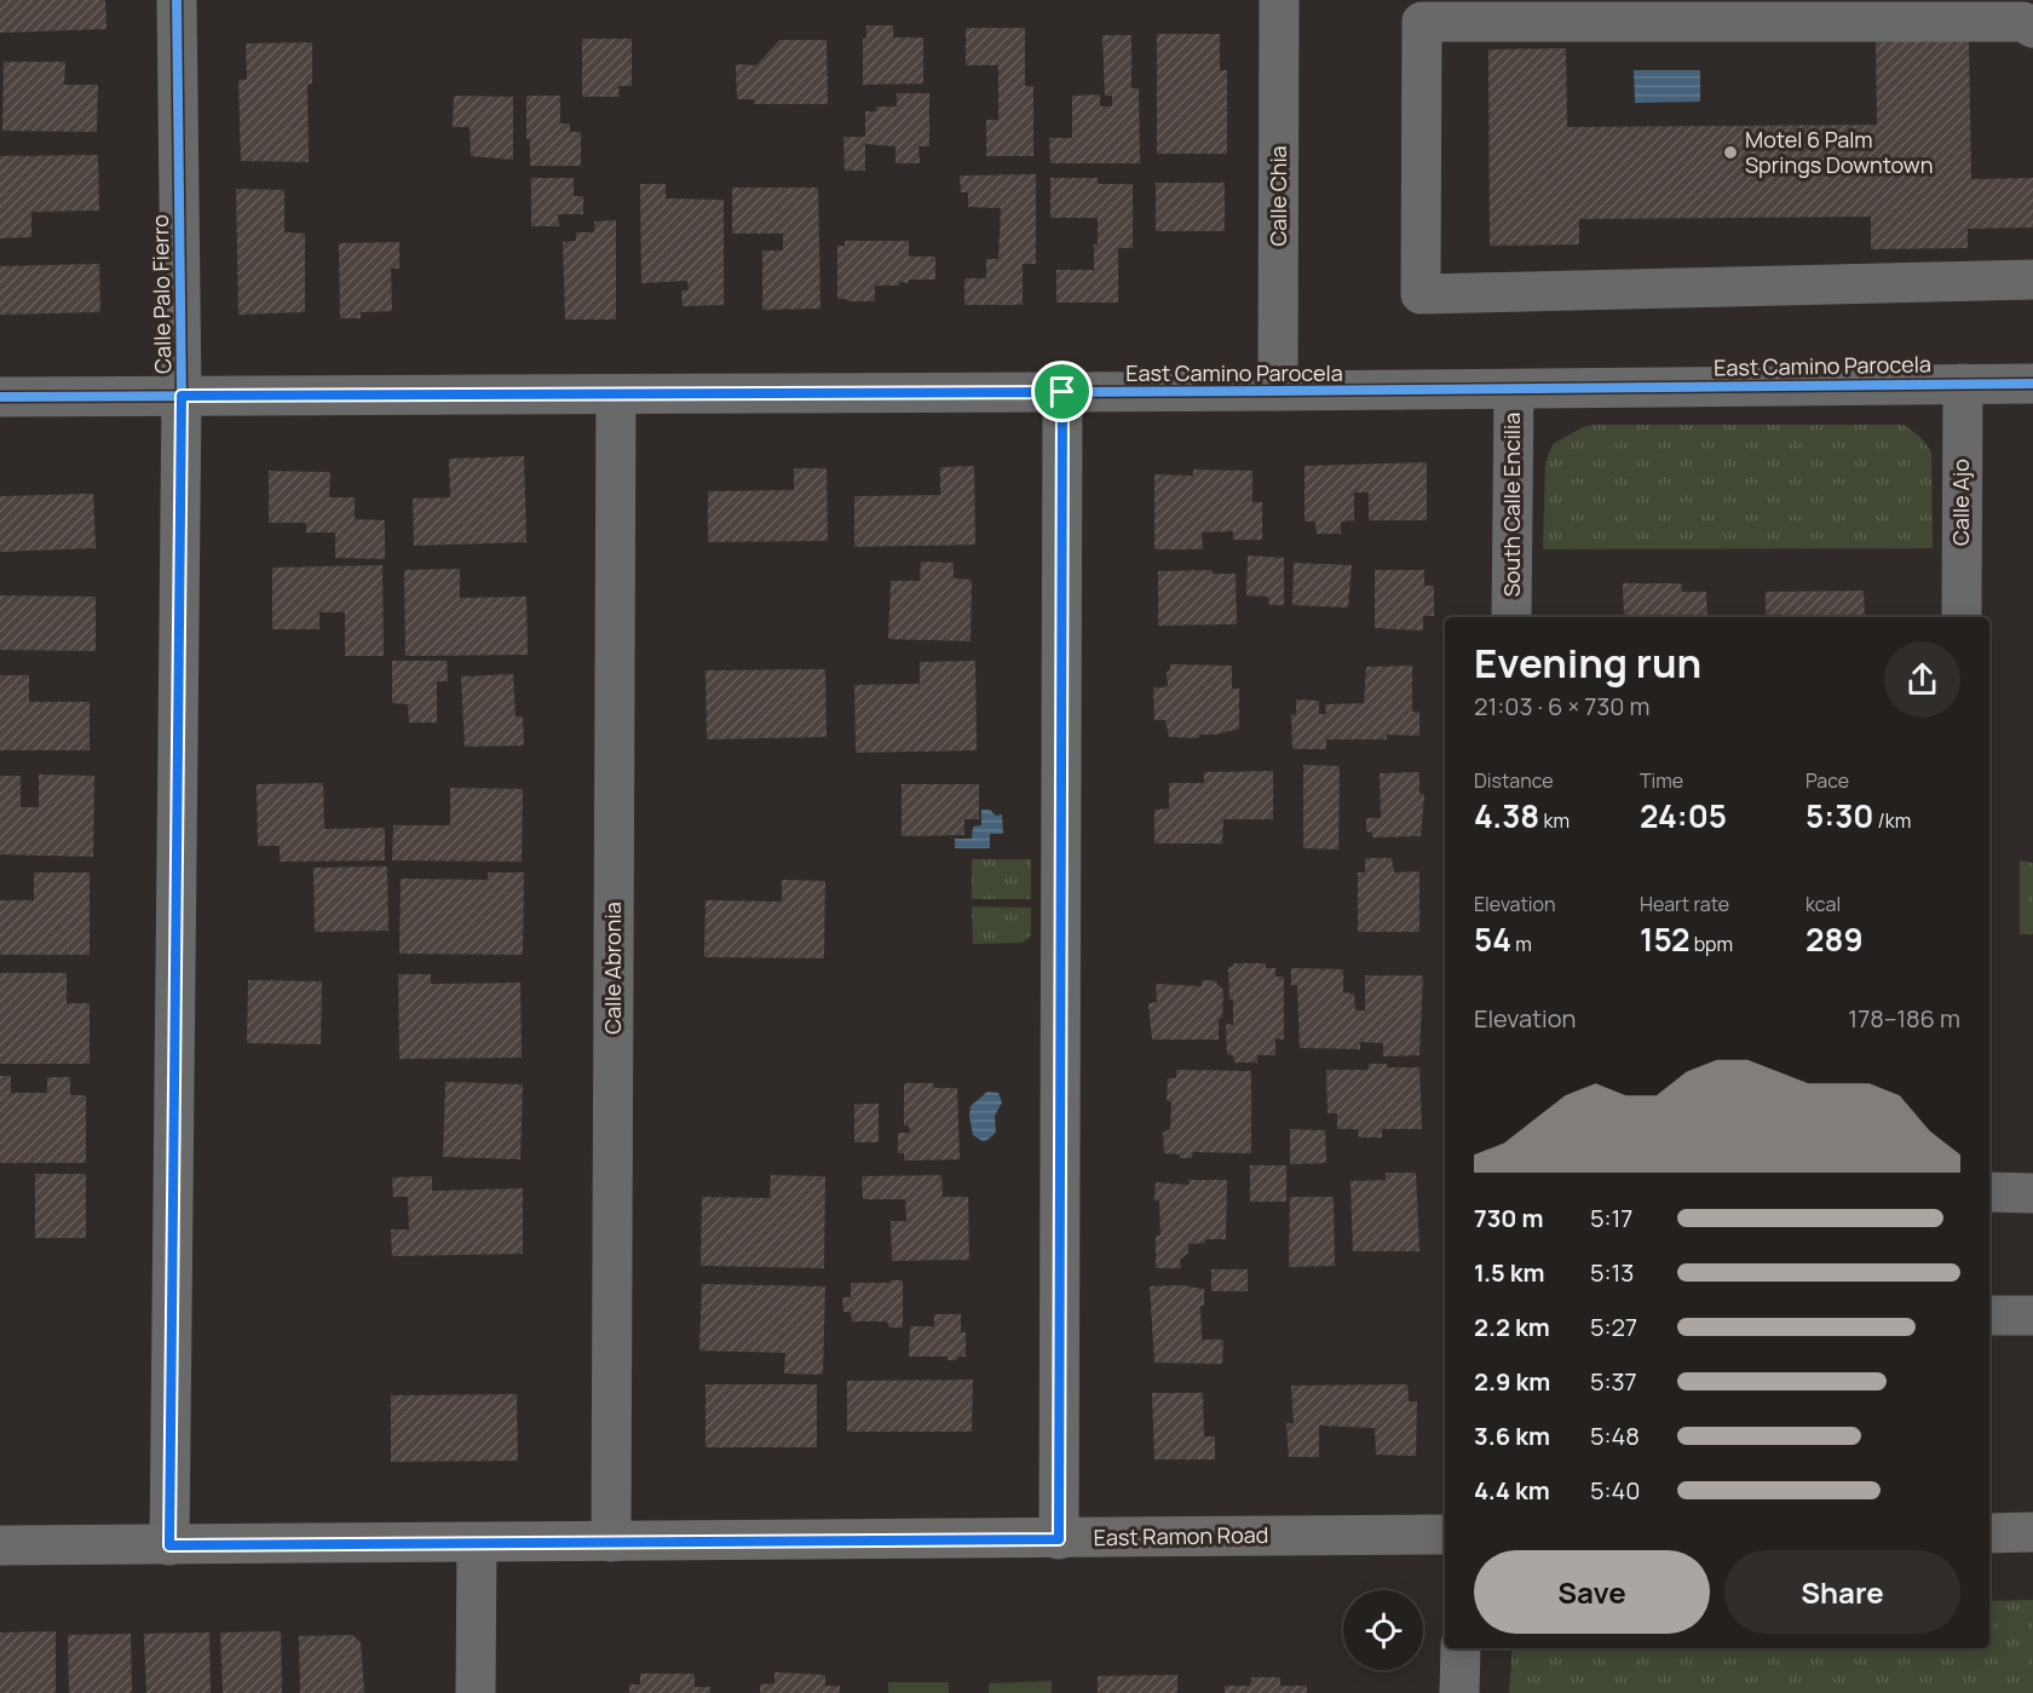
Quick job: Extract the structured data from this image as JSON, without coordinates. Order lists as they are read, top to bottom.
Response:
{
  "streets": {
    "main road": ["East Ramon Road"],
    "street": [
      "Calle Chia",
      "Calle Palo Fierro",
      "East Camino Parocela",
      "Calle Ajo",
      "South Calle Encilia",
      "Calle Abronia"
    ]
  },
  "crossings": [
    ["Calle Chia", "East Camino Parocela"],
    ["Calle Palo Fierro", "East Camino Parocela"],
    ["Calle Palo Fierro", "East Ramon Road"],
    ["East Camino Parocela", "Calle Ajo"],
    ["East Camino Parocela", "South Calle Encilia"],
    ["East Camino Parocela", "Calle Abronia"],
    ["Calle Abronia", "East Ramon Road"]
  ],
  "places": ["Motel 6 Palm Springs Downtown"],
  "page": {
    "heading": ["Evening run", "21:03 · 6 × 730 m"],
    "stats": [
      ["Distance", "4.38 km"],
      ["Time", "24:05"],
      ["Pace", "5:30 /km"],
      ["Elevation", "54 m"],
      ["Heart rate", "152 bpm"],
      ["kcal", "289"]
    ],
    "chart": ["Elevation", "178–186 m"],
    "list": [
      {
        "name": "730 m",
        "note": "5:17"
      },
      {
        "name": "1.5 km",
        "note": "5:13"
      },
      {
        "name": "2.2 km",
        "note": "5:27"
      },
      {
        "name": "2.9 km",
        "note": "5:37"
      },
      {
        "name": "3.6 km",
        "note": "5:48"
      },
      {
        "name": "4.4 km",
        "note": "5:40"
      }
    ],
    "buttons": ["Save", "Share"]
  }
}
